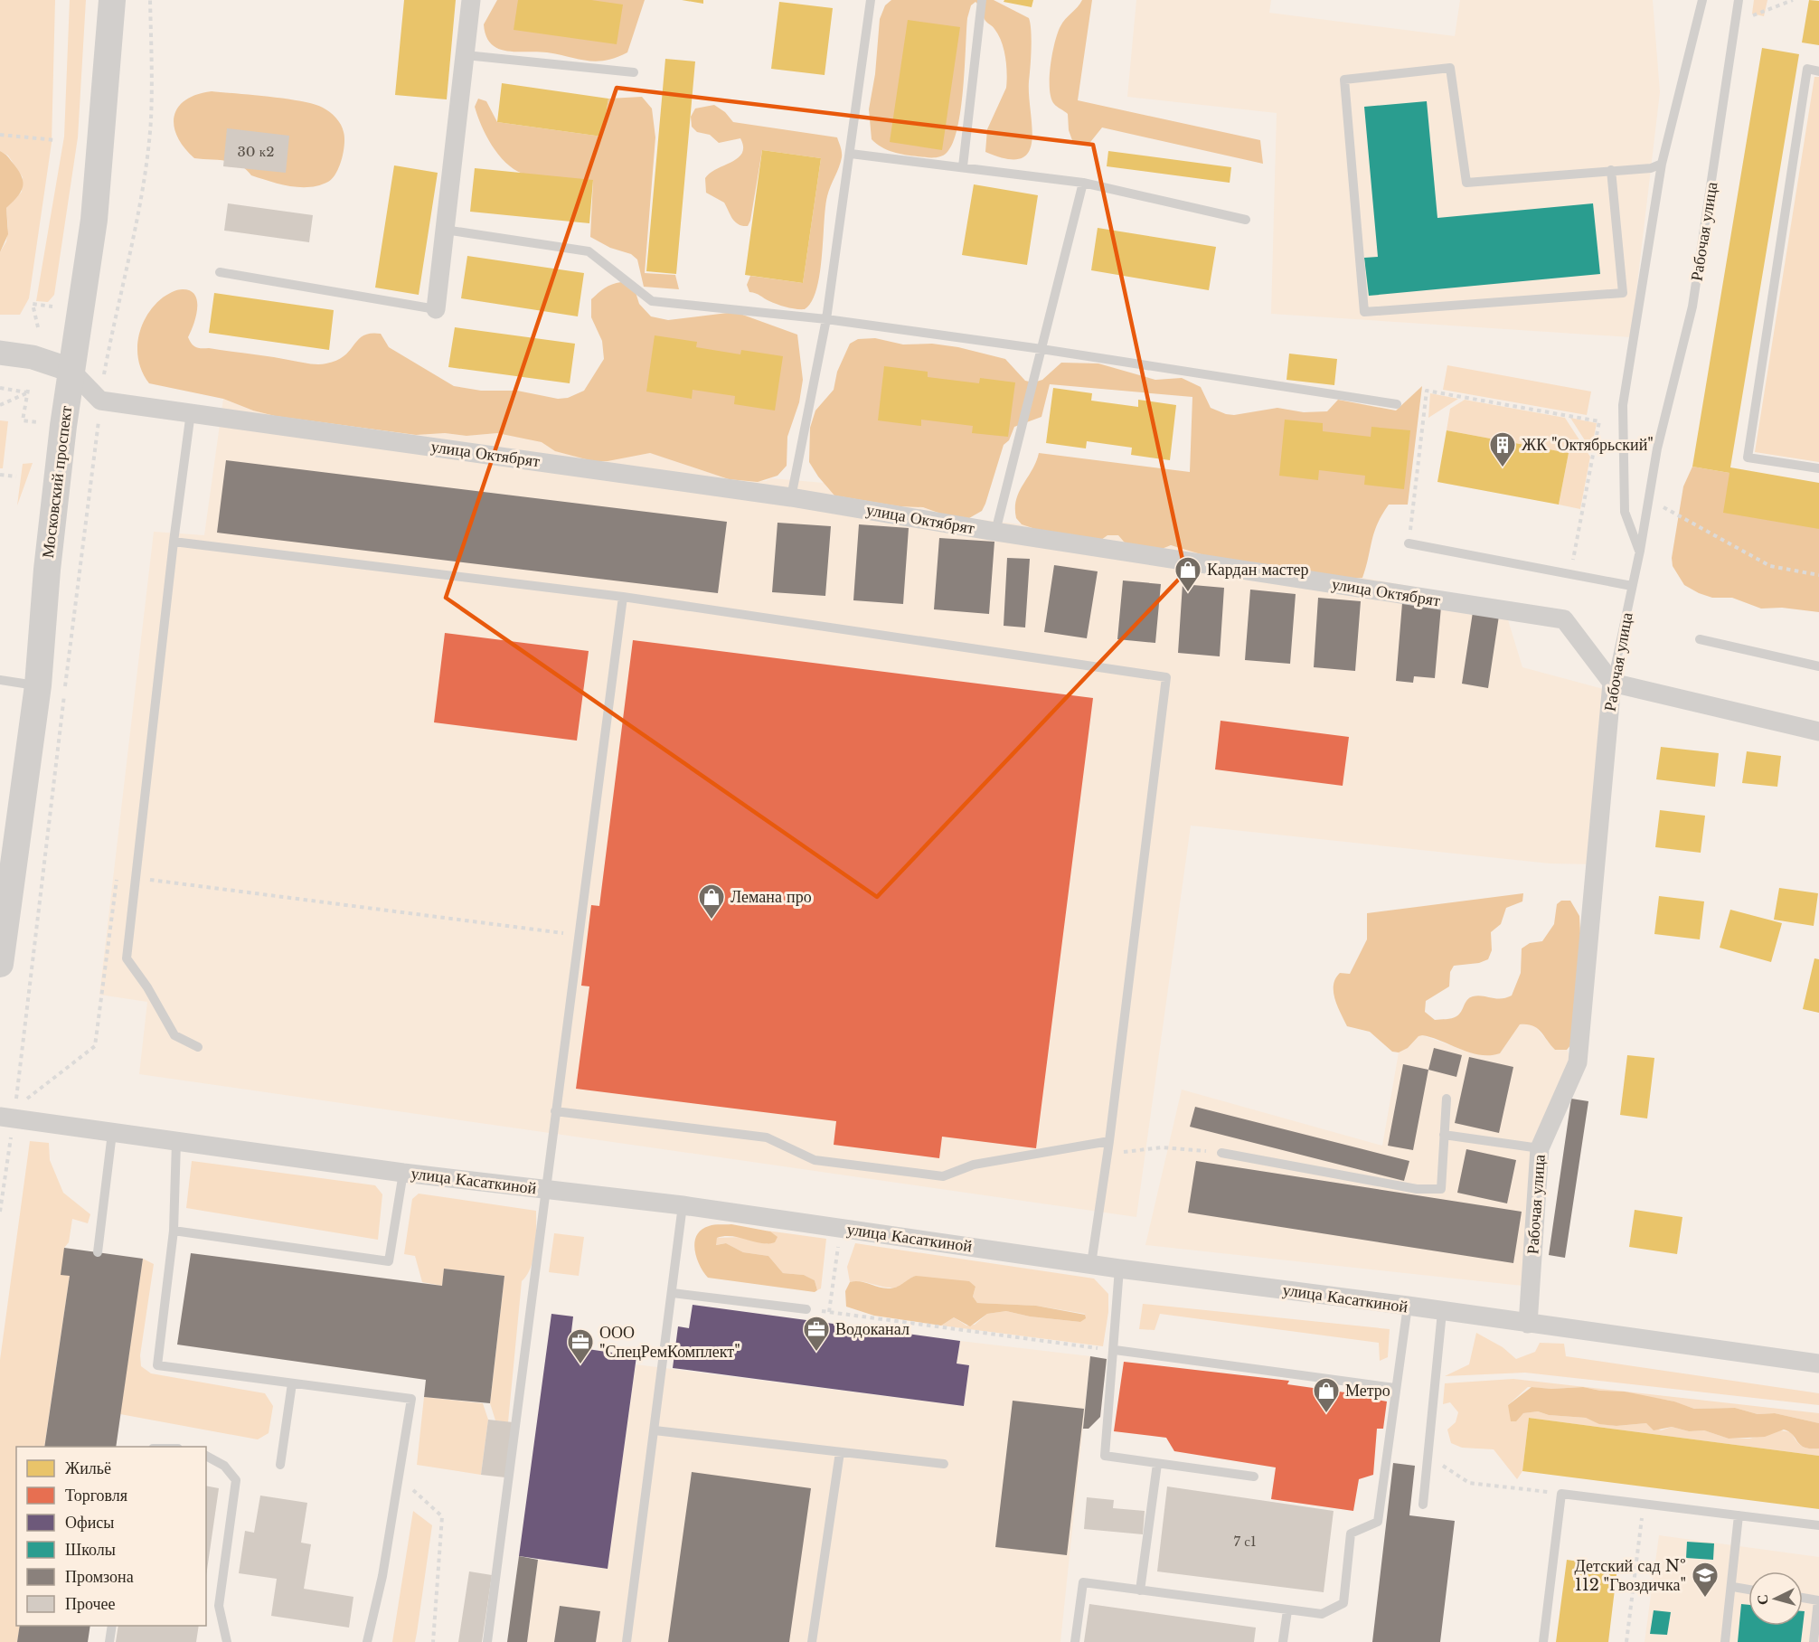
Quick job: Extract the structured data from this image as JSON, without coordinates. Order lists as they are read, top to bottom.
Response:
{
  "streets": {
    "main road": ["Московский проспект"],
    "street": ["Рабочая улица", "улица Октябрят", "улица Касаткиной"]
  },
  "crossings": [
    ["Рабочая улица", "улица Октябрят"],
    ["Рабочая улица", "улица Касаткиной"],
    ["улица Октябрят", "Московский проспект"]
  ],
  "places": {
    "building": ["ЖК \"Октябрьский\""],
    "shop": ["Кардан мастер", "Лемана про", "Метро"],
    "office": ["Водоканал", "ООО \"СпецРемКомплект\""],
    "school or university": ["Детский сад № 112 \"Гвоздичка\""]
  },
  "house_numbers": ["30 к2", "7 с1"],
  "legend": [
    "Жильё",
    "Торговля",
    "Офисы",
    "Школы",
    "Промзона",
    "Прочее"
  ],
  "north": "left"
}
